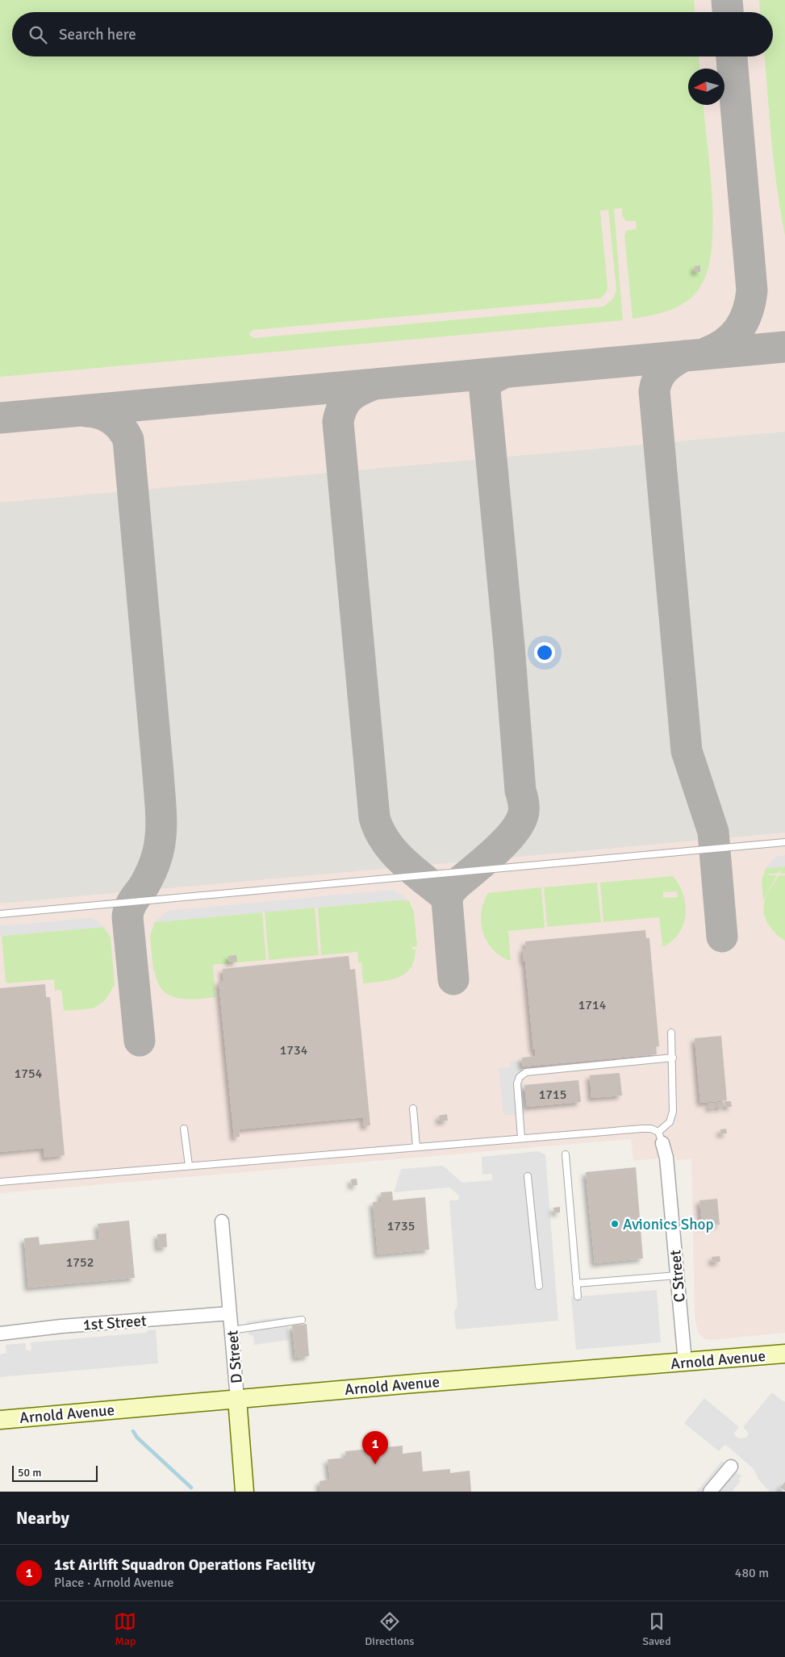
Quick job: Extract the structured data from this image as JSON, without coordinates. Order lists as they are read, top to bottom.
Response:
{
  "streets": {
    "street": [
      "C Street",
      "1st Street",
      "D Street",
      "Arnold Avenue"
    ]
  },
  "crossings": [
    ["C Street", "Arnold Avenue"],
    ["1st Street", "D Street"],
    ["D Street", "Arnold Avenue"]
  ],
  "places": ["Avionics Shop"],
  "house_numbers": [
    "1714",
    "1734",
    "1754",
    "1715",
    "1735",
    "1752"
  ],
  "scale_bar": "50 m",
  "north": "left",
  "page": {
    "search": "Search here",
    "pins": "1",
    "scale": "50 m",
    "heading": "Nearby",
    "list": [
      {
        "mark": "1",
        "name": "1st Airlift Squadron Operations Facility",
        "note": "Place · Arnold Avenue",
        "value": "480 m"
      }
    ],
    "nav": ["Map", "Directions", "Saved"]
  }
}
